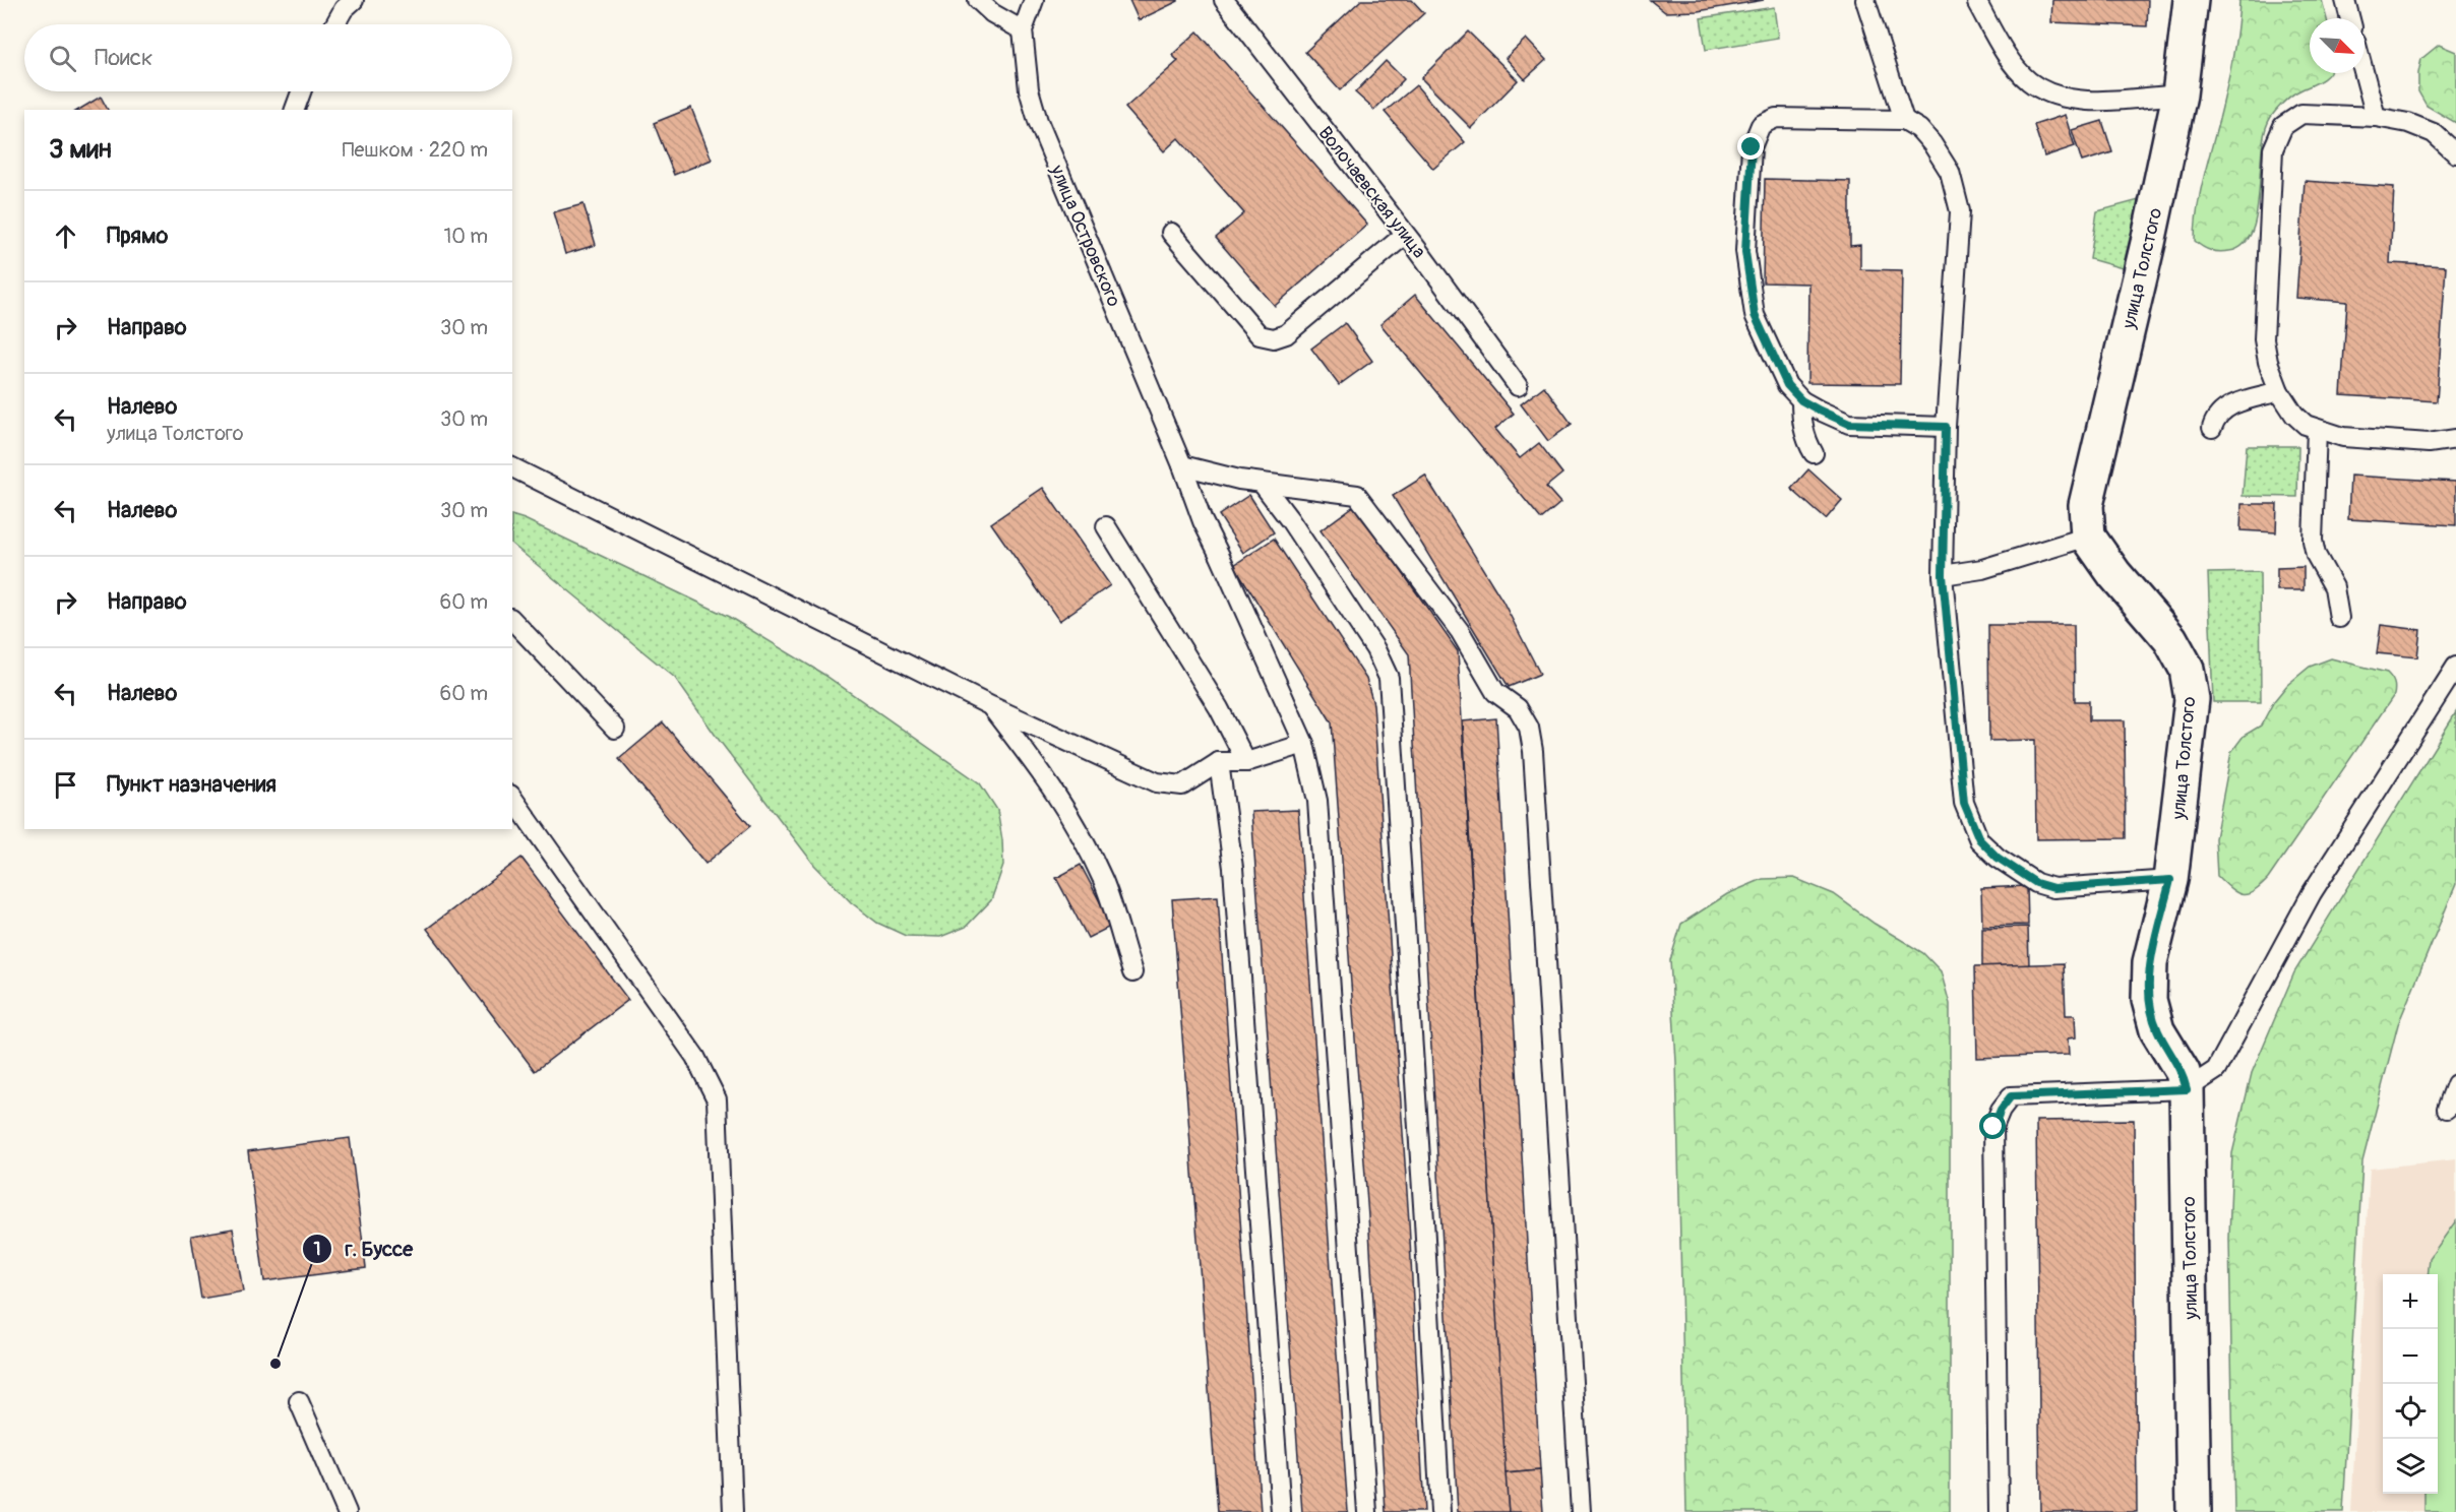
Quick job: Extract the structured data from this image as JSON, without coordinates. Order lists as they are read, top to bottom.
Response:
{
  "streets": {
    "street": ["улица Толстого"],
    "lane": ["Волочаевская улица", "улица Островского"]
  },
  "places": ["г. Буссе"],
  "north": "bottom right",
  "page": {
    "search": "Поиск",
    "heading": ["3 мин", "Пешком · 220 m"],
    "list": [
      ["Прямо", "10 m"],
      ["Направо", "30 m"],
      ["Налево", "улица Толстого", "30 m"],
      ["Налево", "30 m"],
      ["Направо", "60 m"],
      ["Налево", "60 m"],
      "Пункт назначения"
    ],
    "map_buttons": ["+", "−"]
  }
}
